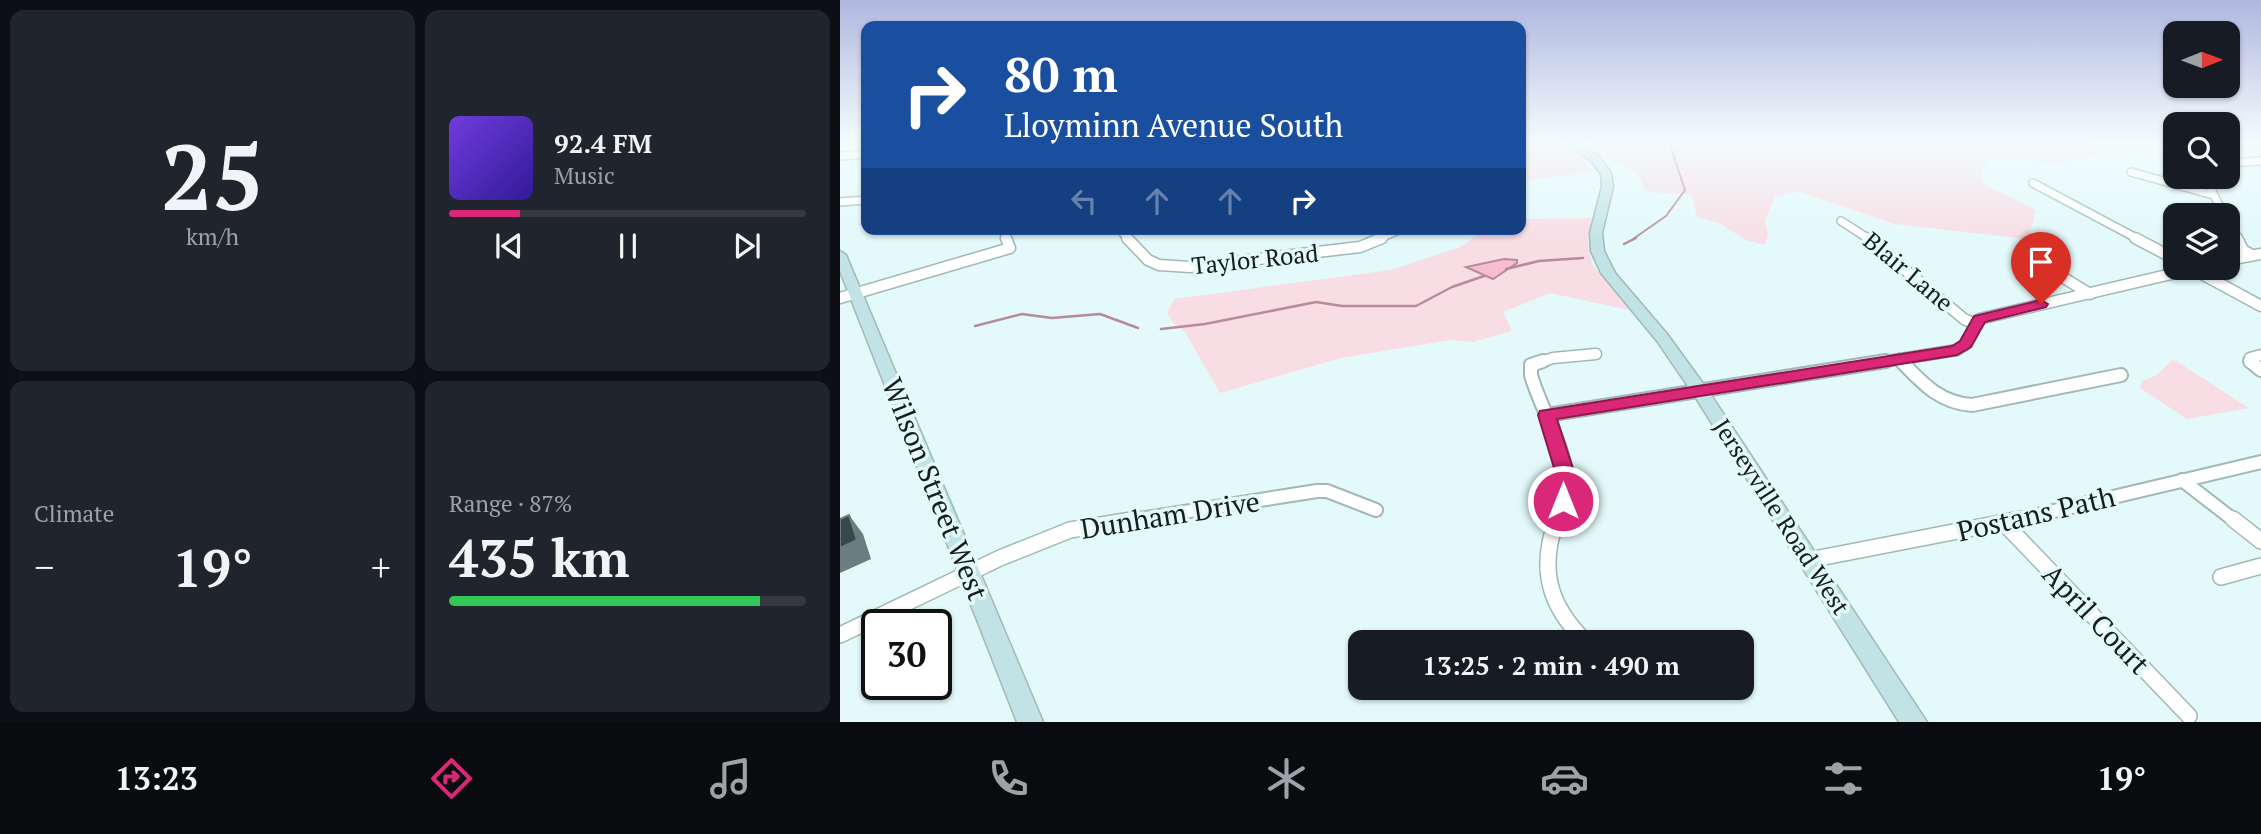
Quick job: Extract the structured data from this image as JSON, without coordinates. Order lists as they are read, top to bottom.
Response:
{
  "streets": {
    "main road": ["Wilson Street West", "Jerseyville Road West"],
    "street": [
      "Taylor Road",
      "Blair Lane",
      "Postans Path",
      "Dunham Drive",
      "April Court"
    ]
  },
  "crossings": [
    ["Wilson Street West", "Dunham Drive"],
    ["Postans Path", "Jerseyville Road West"],
    ["Postans Path", "April Court"]
  ],
  "north": "right",
  "page": {
    "tile": [
      ["25", "km/h"],
      "Climate",
      ["Range · 87%", "435 km"]
    ],
    "turn": ["80 m", "Lloyminn Avenue South"],
    "song": ["92.4 FM", "Music"],
    "heat": ["−", "19°", "+"],
    "limit": "30",
    "trip": "13:25 · 2 min · 490 m",
    "tabs": ["13:23", "19°"]
  }
}
